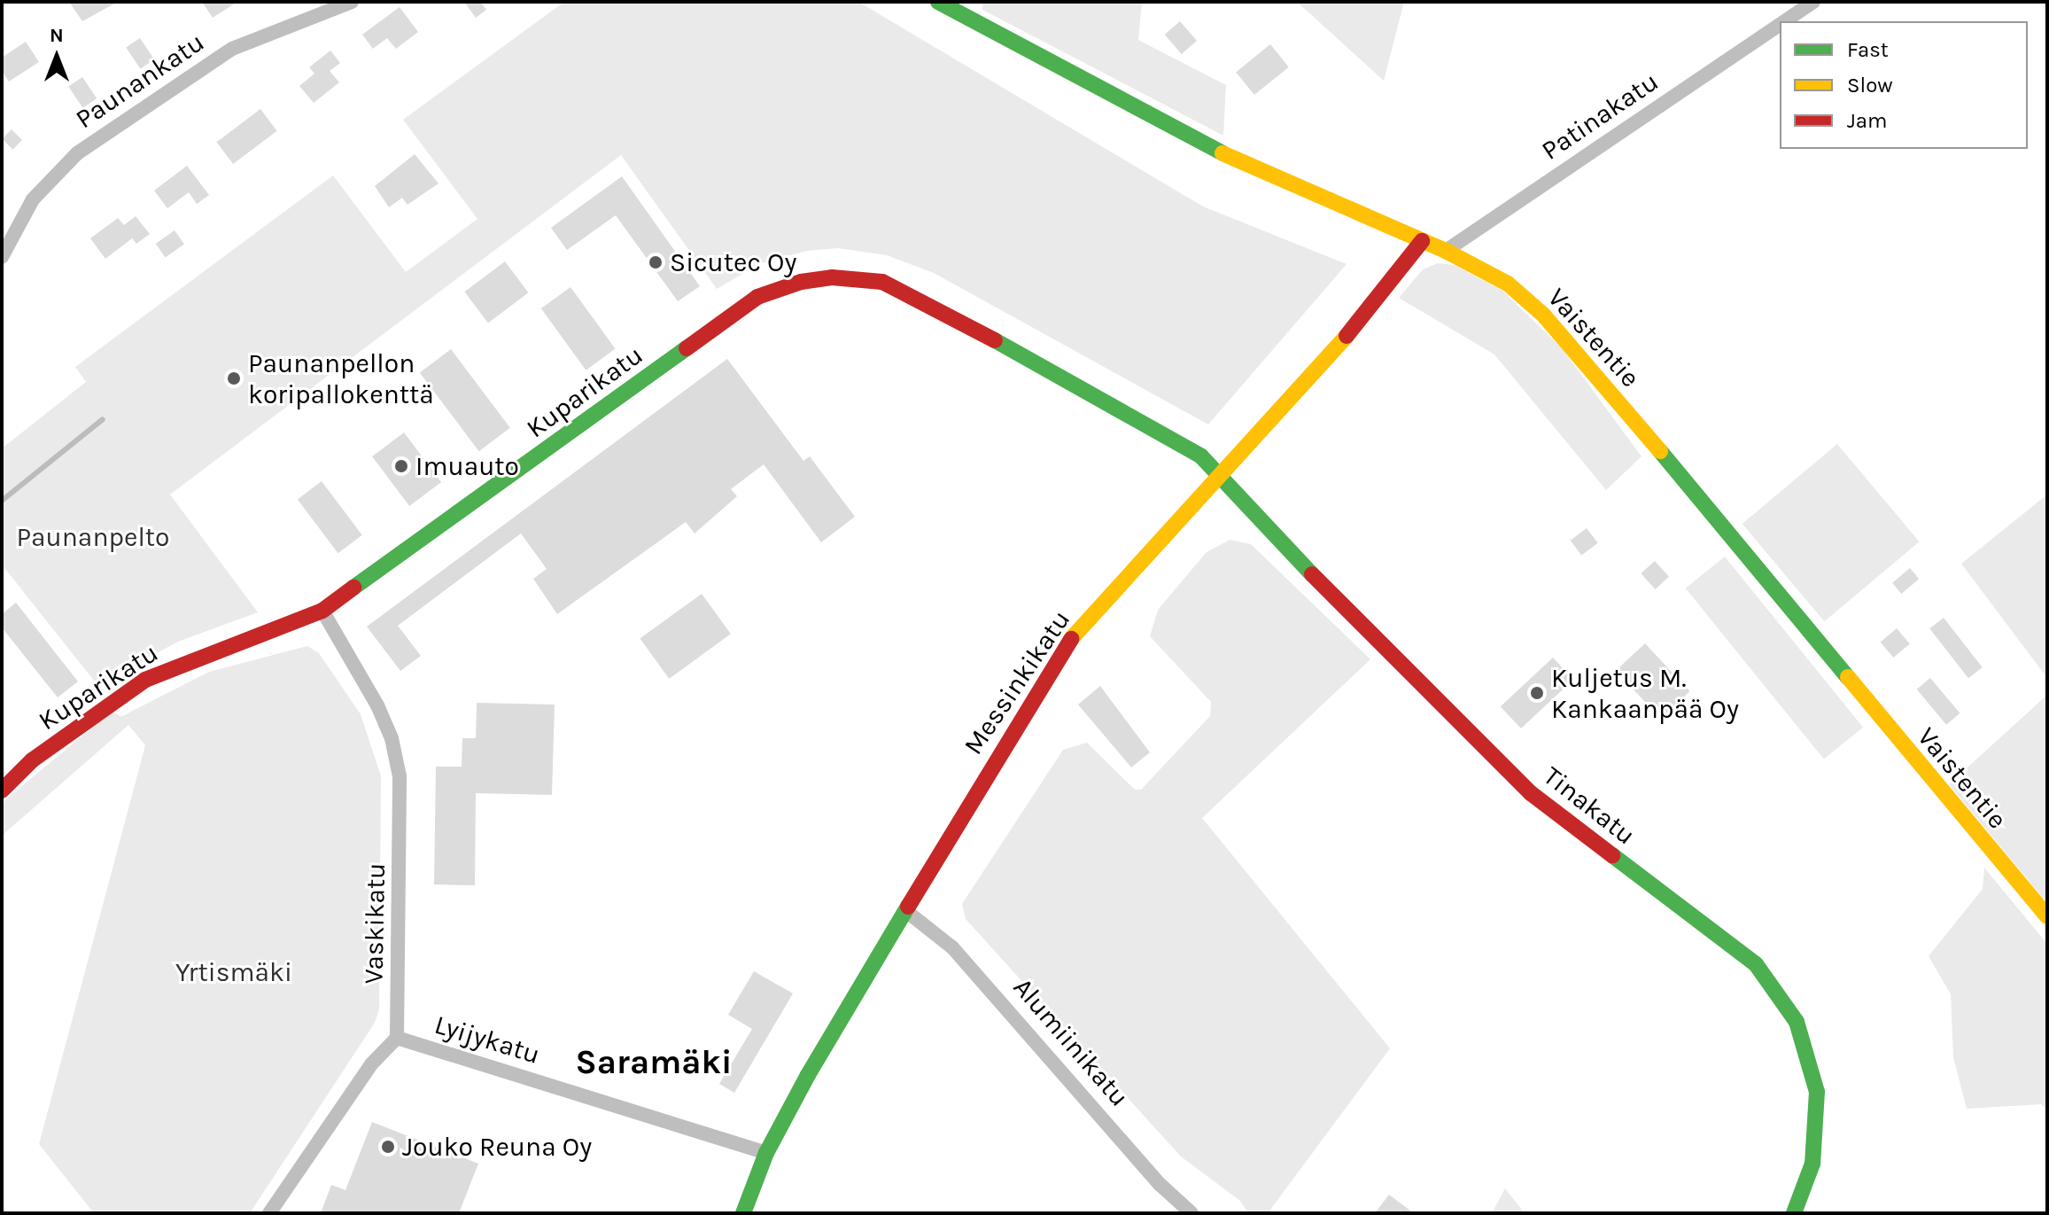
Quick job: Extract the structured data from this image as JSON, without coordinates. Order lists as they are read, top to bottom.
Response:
{
  "streets": {
    "street": [
      "Paunankatu",
      "Patinakatu",
      "Vaistentie",
      "Kuparikatu",
      "Messinkikatu",
      "Tinakatu",
      "Vaskikatu",
      "Lyijykatu",
      "Alumiinikatu"
    ]
  },
  "crossings": [
    ["Patinakatu", "Vaistentie"],
    ["Vaistentie", "Messinkikatu"],
    ["Kuparikatu", "Messinkikatu"],
    ["Kuparikatu", "Tinakatu"],
    ["Kuparikatu", "Vaskikatu"],
    ["Messinkikatu", "Tinakatu"],
    ["Messinkikatu", "Lyijykatu"],
    ["Messinkikatu", "Alumiinikatu"],
    ["Vaskikatu", "Lyijykatu"]
  ],
  "districts": ["Saramäki"],
  "parks": ["Paunanpelto", "Yrtismäki"],
  "places": [
    "Sicutec Oy",
    "Paunanpellon koripallokenttä",
    "Imuauto",
    "Kuljetus M. Kankaanpää Oy",
    "Jouko Reuna Oy"
  ],
  "legend": ["Fast", "Slow", "Jam"],
  "north": "top"
}
